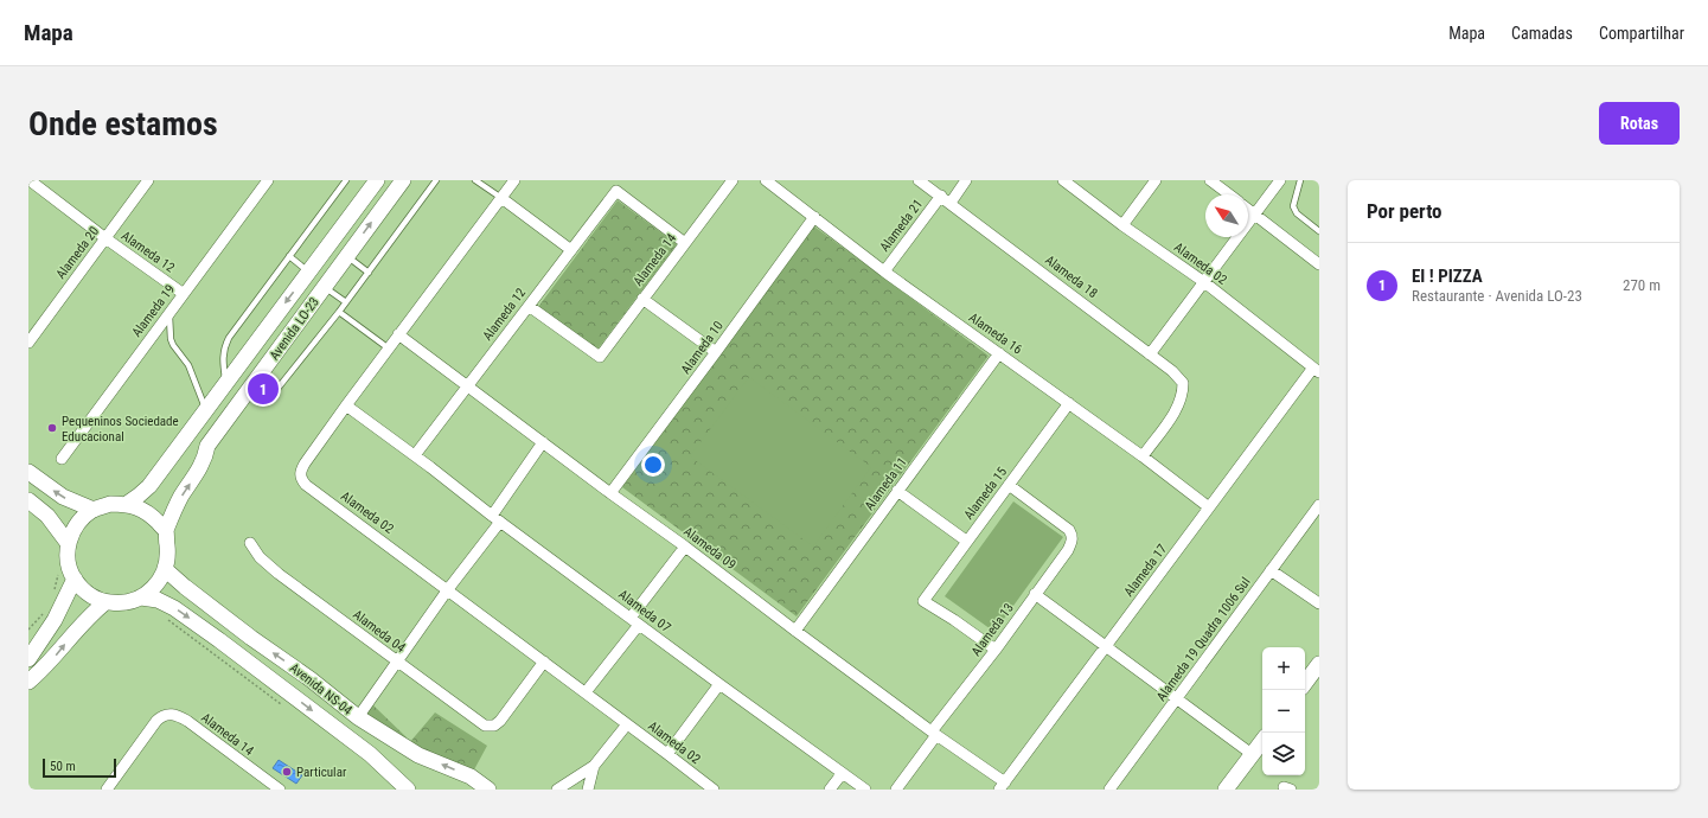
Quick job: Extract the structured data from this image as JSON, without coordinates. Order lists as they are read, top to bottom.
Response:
{
  "streets": {
    "street": [
      "Alameda 21",
      "Alameda 12",
      "Alameda 20",
      "Alameda 14",
      "Alameda 02",
      "Alameda 18",
      "Alameda 19",
      "Avenida LO-23",
      "Alameda 16",
      "Alameda 10",
      "Alameda 11",
      "Alameda 15",
      "Alameda 09",
      "Alameda 17",
      "Alameda 07",
      "Alameda 13",
      "Alameda 04",
      "Alameda 19 Quadra 1006 Sul",
      "Avenida NS-04"
    ]
  },
  "crossings": [
    ["Alameda 21", "Alameda 18"],
    ["Alameda 21", "Alameda 16"],
    ["Alameda 12", "Alameda 20"],
    ["Alameda 12", "Alameda 14"],
    ["Alameda 12", "Alameda 19"],
    ["Alameda 12", "Alameda 09"],
    ["Alameda 12", "Alameda 07"],
    ["Alameda 02", "Alameda 09"],
    ["Alameda 02", "Alameda 17"],
    ["Alameda 02", "Alameda 07"],
    ["Alameda 02", "Alameda 04"],
    ["Alameda 18", "Alameda 16"],
    ["Avenida LO-23", "Avenida NS-04"],
    ["Alameda 16", "Alameda 10"],
    ["Alameda 16", "Alameda 11"],
    ["Alameda 16", "Alameda 15"],
    ["Alameda 16", "Alameda 17"],
    ["Alameda 10", "Alameda 09"],
    ["Alameda 11", "Alameda 09"],
    ["Alameda 15", "Alameda 13"],
    ["Alameda 09", "Alameda 17"],
    ["Alameda 09", "Alameda 13"]
  ],
  "places": ["Pequeninos Sociedade Educacional", "Particular"],
  "scale_bar": "50 m",
  "north": "top left",
  "page": {
    "header": "Mapa",
    "nav": ["Mapa", "Camadas", "Compartilhar"],
    "buttons": "Rotas",
    "title": "Onde estamos",
    "heading": "Por perto",
    "list": [
      {
        "mark": "1",
        "name": "EI ! PIZZA",
        "note": "Restaurante · Avenida LO-23",
        "value": "270 m"
      }
    ],
    "pins": "1",
    "map_buttons": ["+", "−"],
    "scale": "50 m"
  }
}
